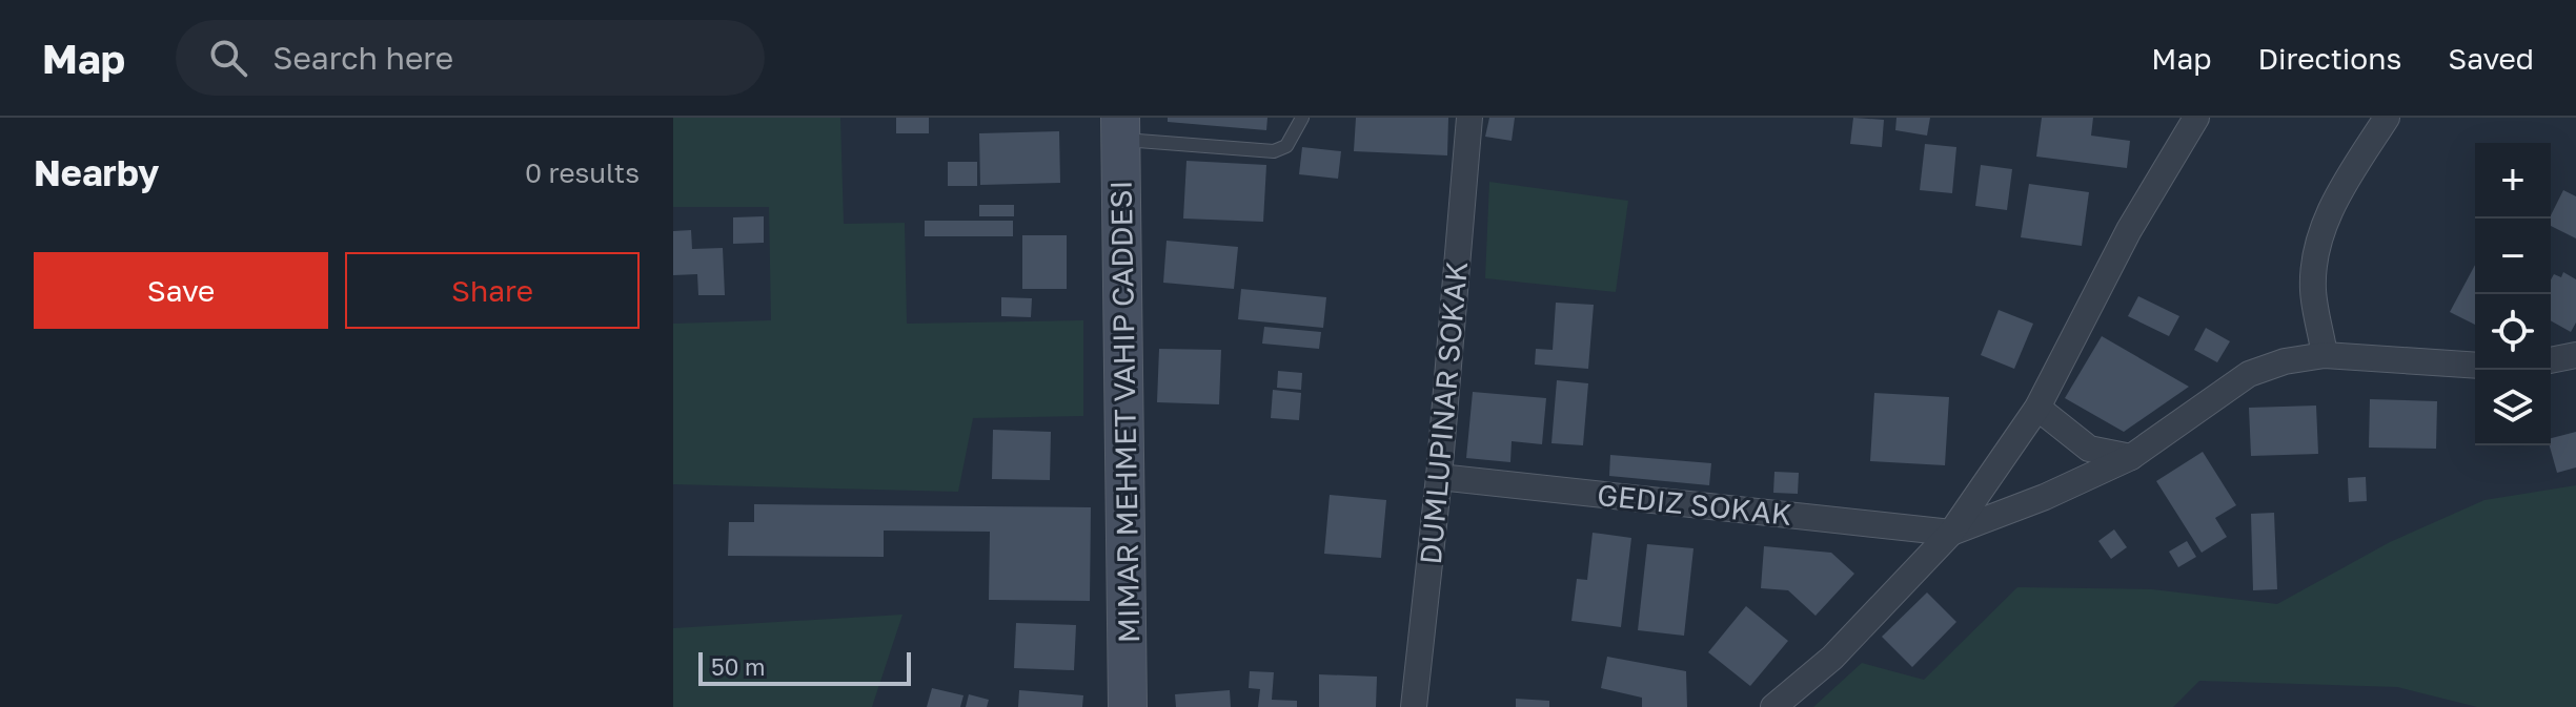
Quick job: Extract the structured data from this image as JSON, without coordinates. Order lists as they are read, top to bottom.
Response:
{
  "streets": {
    "main road": ["MIMAR MEHMET VAHIP CADDESI"],
    "street": ["GEDIZ SOKAK"]
  },
  "scale_bar": "50 m",
  "page": {
    "header": "Map",
    "search": "Search here",
    "nav": ["Map", "Directions", "Saved"],
    "heading": ["Nearby", "0 results"],
    "map_buttons": ["+", "−"],
    "buttons": ["Save", "Share"],
    "scale": "50 m"
  }
}
